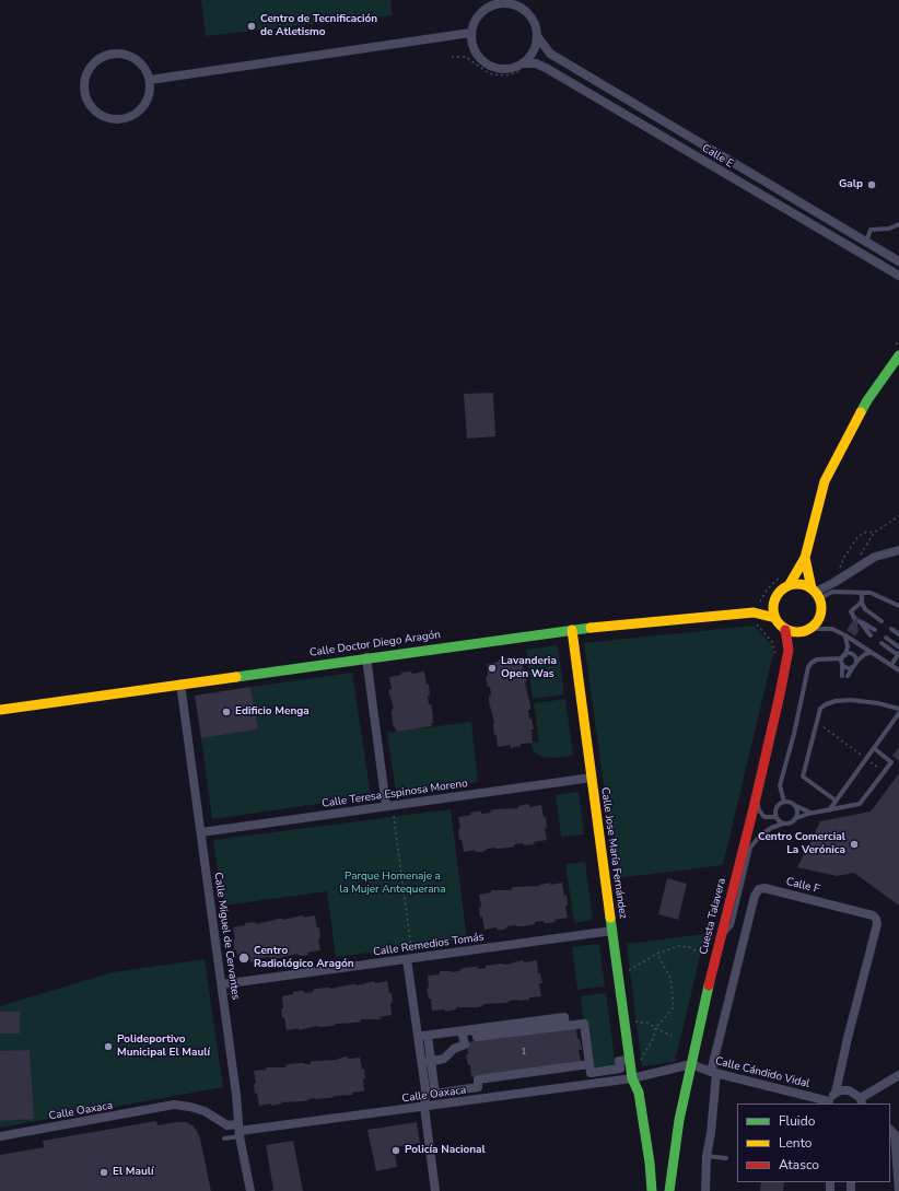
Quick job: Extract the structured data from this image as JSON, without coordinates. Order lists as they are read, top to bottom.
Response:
{
  "streets": {
    "street": [
      "Calle E",
      "Calle Doctor Diego Aragón",
      "Calle Teresa Espinosa Moreno",
      "Calle Jose María Fernández",
      "Calle F",
      "Cuesta Talavera",
      "Calle Miguel de Cervantes",
      "Calle Remedios Tomás",
      "Calle Cándido Vidal",
      "Calle Oaxaca"
    ]
  },
  "crossings": [
    ["Calle Doctor Diego Aragón", "Calle Jose María Fernández"],
    ["Calle Doctor Diego Aragón", "Cuesta Talavera"],
    ["Calle Doctor Diego Aragón", "Calle Miguel de Cervantes"],
    ["Calle Teresa Espinosa Moreno", "Calle Jose María Fernández"],
    ["Calle Teresa Espinosa Moreno", "Calle Miguel de Cervantes"],
    ["Calle Jose María Fernández", "Calle Remedios Tomás"],
    ["Calle Jose María Fernández", "Calle Oaxaca"],
    ["Calle F", "Calle Cándido Vidal"],
    ["Cuesta Talavera", "Calle Cándido Vidal"],
    ["Cuesta Talavera", "Calle Oaxaca"],
    ["Calle Miguel de Cervantes", "Calle Remedios Tomás"],
    ["Calle Miguel de Cervantes", "Calle Oaxaca"],
    ["Calle Cándido Vidal", "Calle Oaxaca"]
  ],
  "parks": ["Parque Homenaje a la Mujer Antequerana"],
  "places": [
    "Centro de Tecnificación de Atletismo",
    "Galp",
    "Lavanderia Open Was",
    "Edificio Menga",
    "Centro Comercial La Verónica",
    "Centro Radiológico Aragón",
    "Polideportivo Municipal El Maulí",
    "Policía Nacional",
    "El Maulí"
  ],
  "house_numbers": ["1"],
  "legend": ["Fluido", "Lento", "Atasco"]
}
